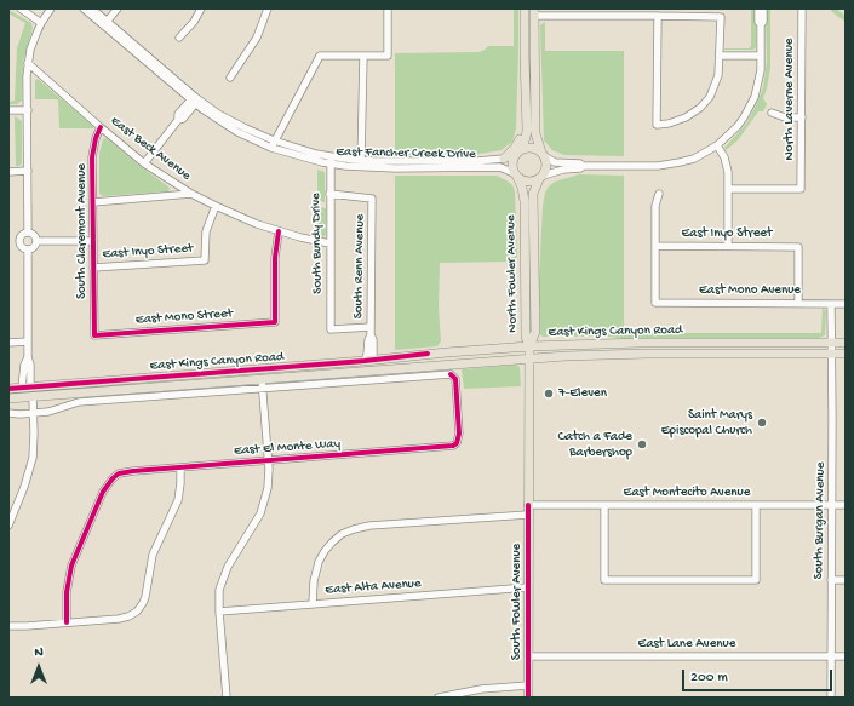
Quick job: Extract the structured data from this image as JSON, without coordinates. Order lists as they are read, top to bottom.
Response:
{
  "streets": {
    "main road": ["North Fowler Avenue", "East Kings Canyon Road", "South Fowler Avenue"],
    "street": [
      "North Laverne Avenue",
      "East Beck Avenue",
      "East Fancher Creek Drive",
      "South Claremont Avenue",
      "East Inyo Street",
      "South Bundy Drive",
      "South Renn Avenue",
      "East Mono Avenue",
      "East Mono Street",
      "East El Monte Way",
      "East Montecito Avenue",
      "South Burgan Avenue",
      "East Alta Avenue",
      "East Lane Avenue"
    ]
  },
  "crossings": [
    ["East Beck Avenue", "South Claremont Avenue"],
    ["East Beck Avenue", "East Inyo Street"],
    ["East Beck Avenue", "South Bundy Drive"],
    ["East Beck Avenue", "East Mono Street"],
    ["East Fancher Creek Drive", "South Bundy Drive"],
    ["East Fancher Creek Drive", "North Fowler Avenue"],
    ["South Claremont Avenue", "East Inyo Street"],
    ["South Claremont Avenue", "East Mono Street"],
    ["East Inyo Street", "East Mono Avenue"],
    ["South Bundy Drive", "South Renn Avenue"],
    ["South Renn Avenue", "East Kings Canyon Road"],
    ["North Fowler Avenue", "East Kings Canyon Road"],
    ["North Fowler Avenue", "South Fowler Avenue"],
    ["East Mono Avenue", "South Burgan Avenue"],
    ["East Kings Canyon Road", "South Burgan Avenue"],
    ["East Kings Canyon Road", "South Fowler Avenue"],
    ["East Montecito Avenue", "South Burgan Avenue"],
    ["East Montecito Avenue", "South Fowler Avenue"],
    ["South Burgan Avenue", "East Lane Avenue"],
    ["East Alta Avenue", "South Fowler Avenue"],
    ["South Fowler Avenue", "East Lane Avenue"]
  ],
  "places": ["7-Eleven", "Saint Marys Episcopal Church", "Catch a Fade Barbershop"],
  "scale_bar": "200 m",
  "north": "top"
}
